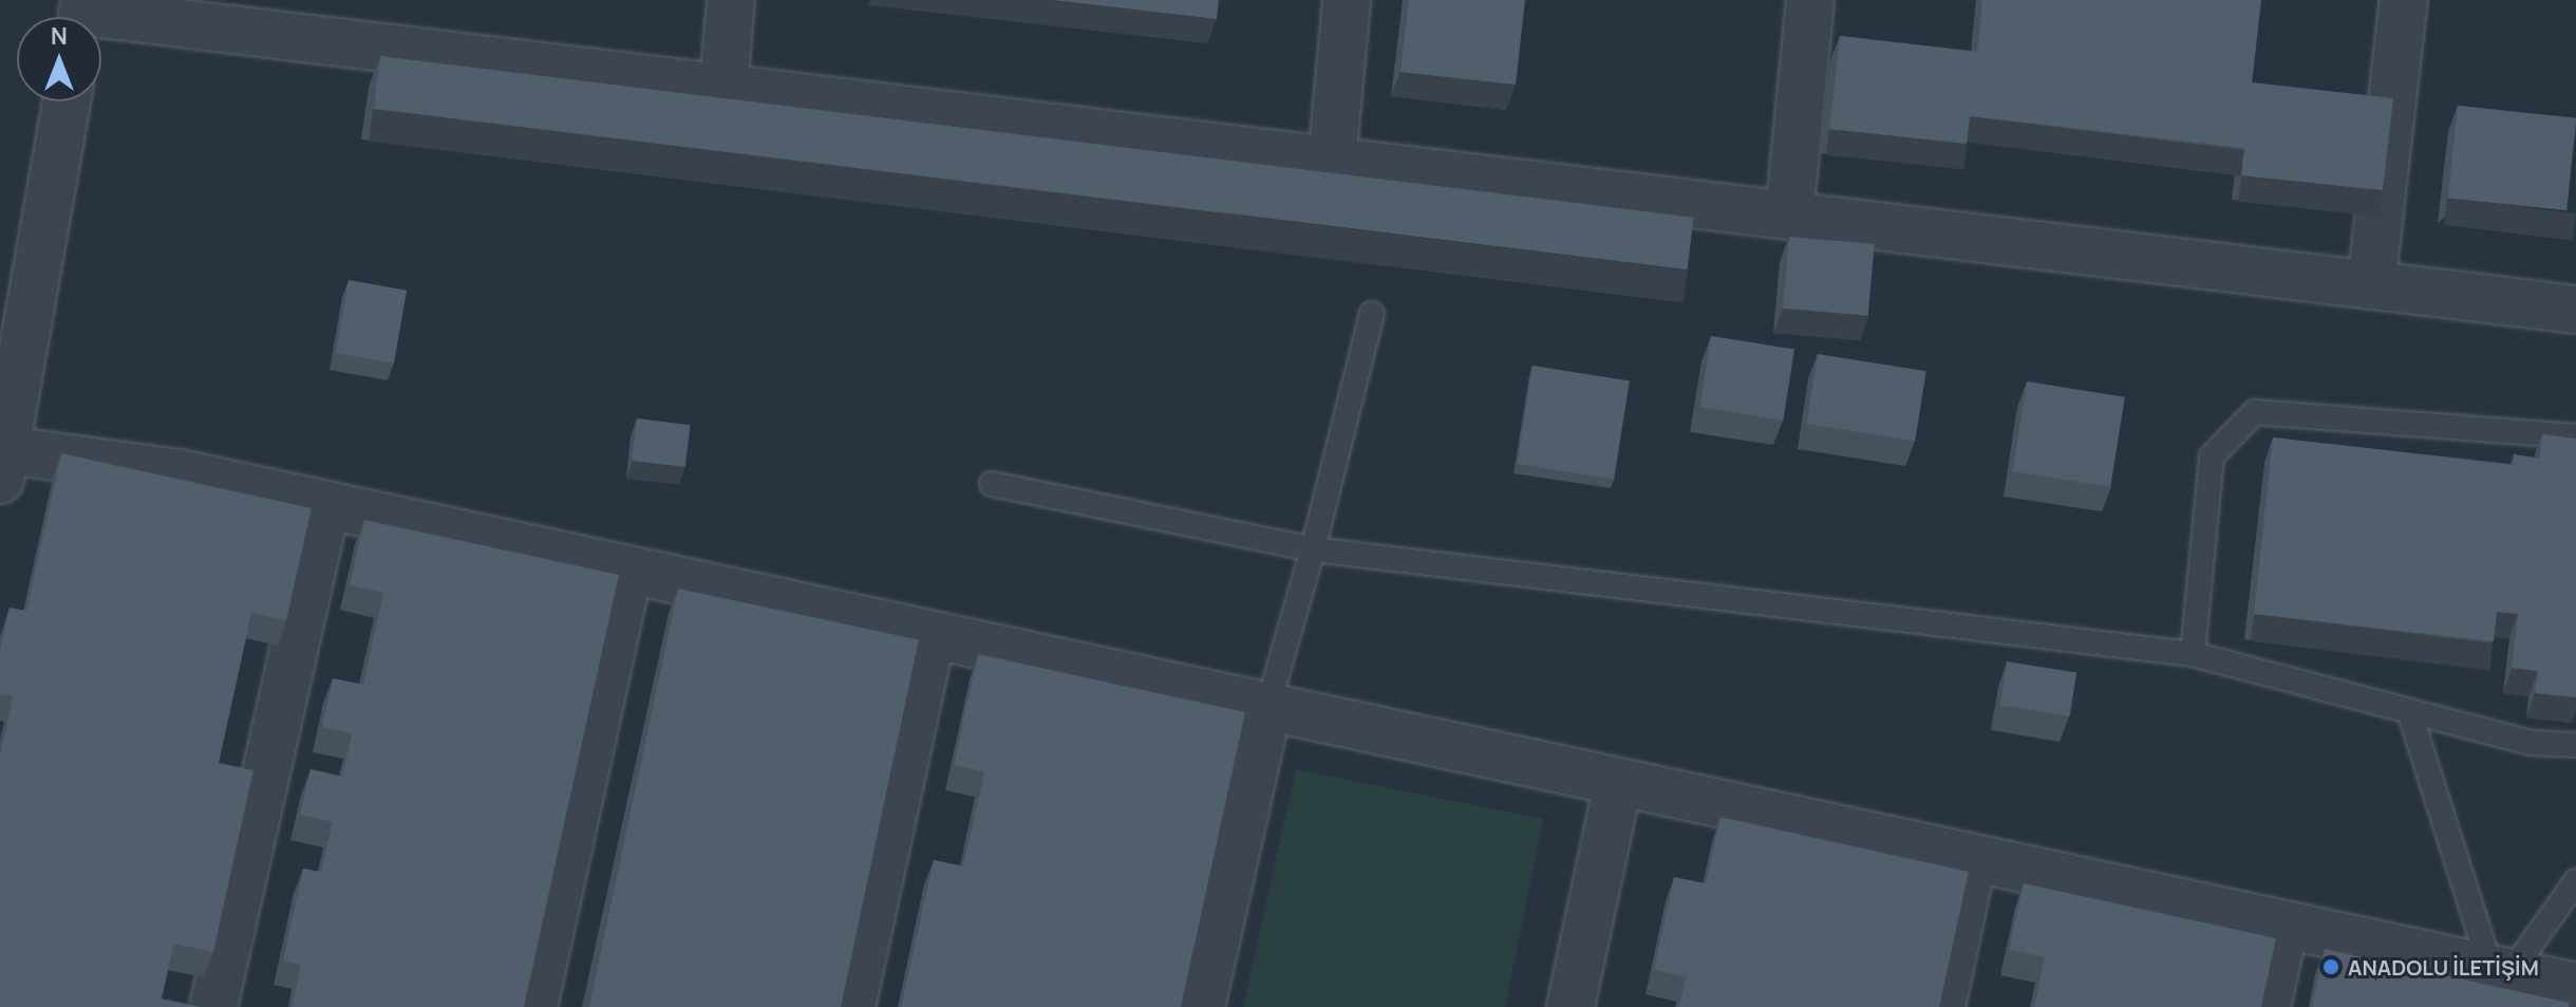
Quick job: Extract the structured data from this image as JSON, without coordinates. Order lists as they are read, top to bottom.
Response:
{
  "places": ["ANADOLU İLETİŞİM"],
  "north": "top"
}
